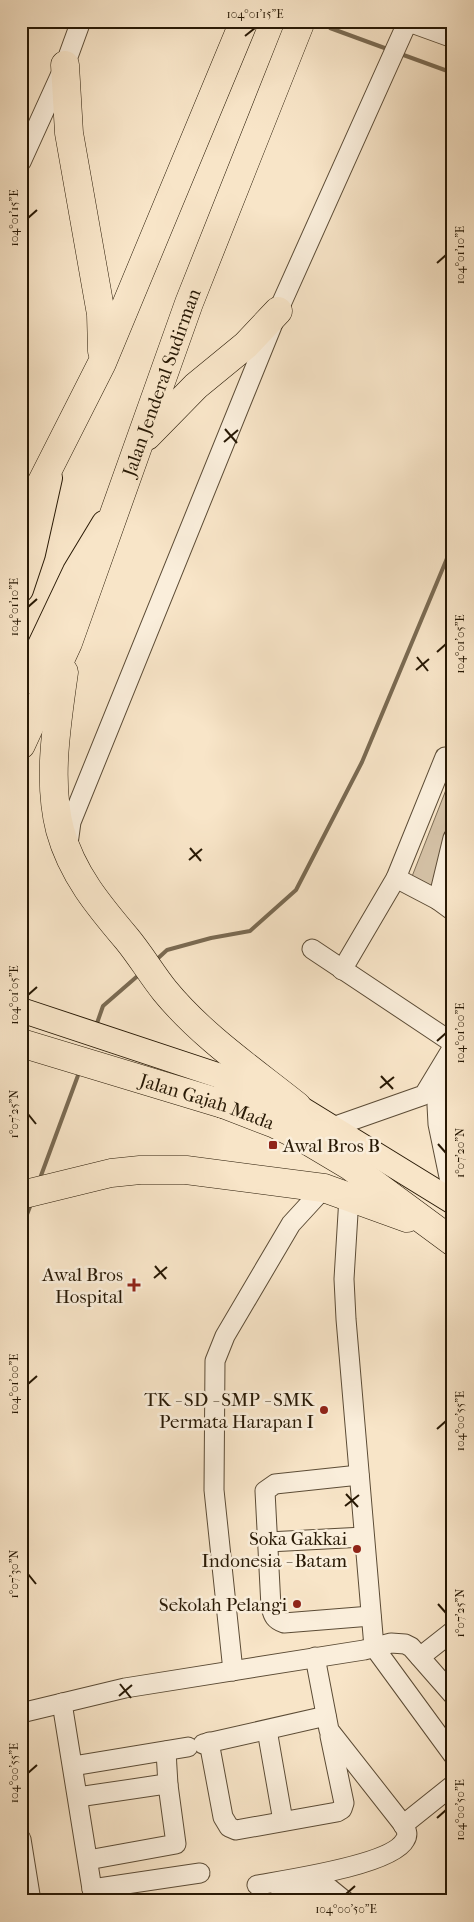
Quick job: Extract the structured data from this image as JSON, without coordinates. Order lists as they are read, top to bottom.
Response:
{
  "streets": {
    "highway": ["Jalan Jenderal Sudirman", "Jalan Gajah Mada"]
  },
  "places": {
    "transit": ["Awal Bros B"],
    "health": ["Awal Bros Hospital"],
    "other": ["TK - SD - SMP - SMK Permata Harapan I", "Soka Gakkai Indonesia - Batam", "Sekolah Pelangi"]
  },
  "coordinates": [
    "104°01'15\"E",
    "104°01'10\"E",
    "104°01'05\"E",
    "104°01'00\"E",
    "1°07'25\"N",
    "1°07'20\"N",
    "104°00'55\"E",
    "1°07'30\"N",
    "104°00'50\"E"
  ]
}
